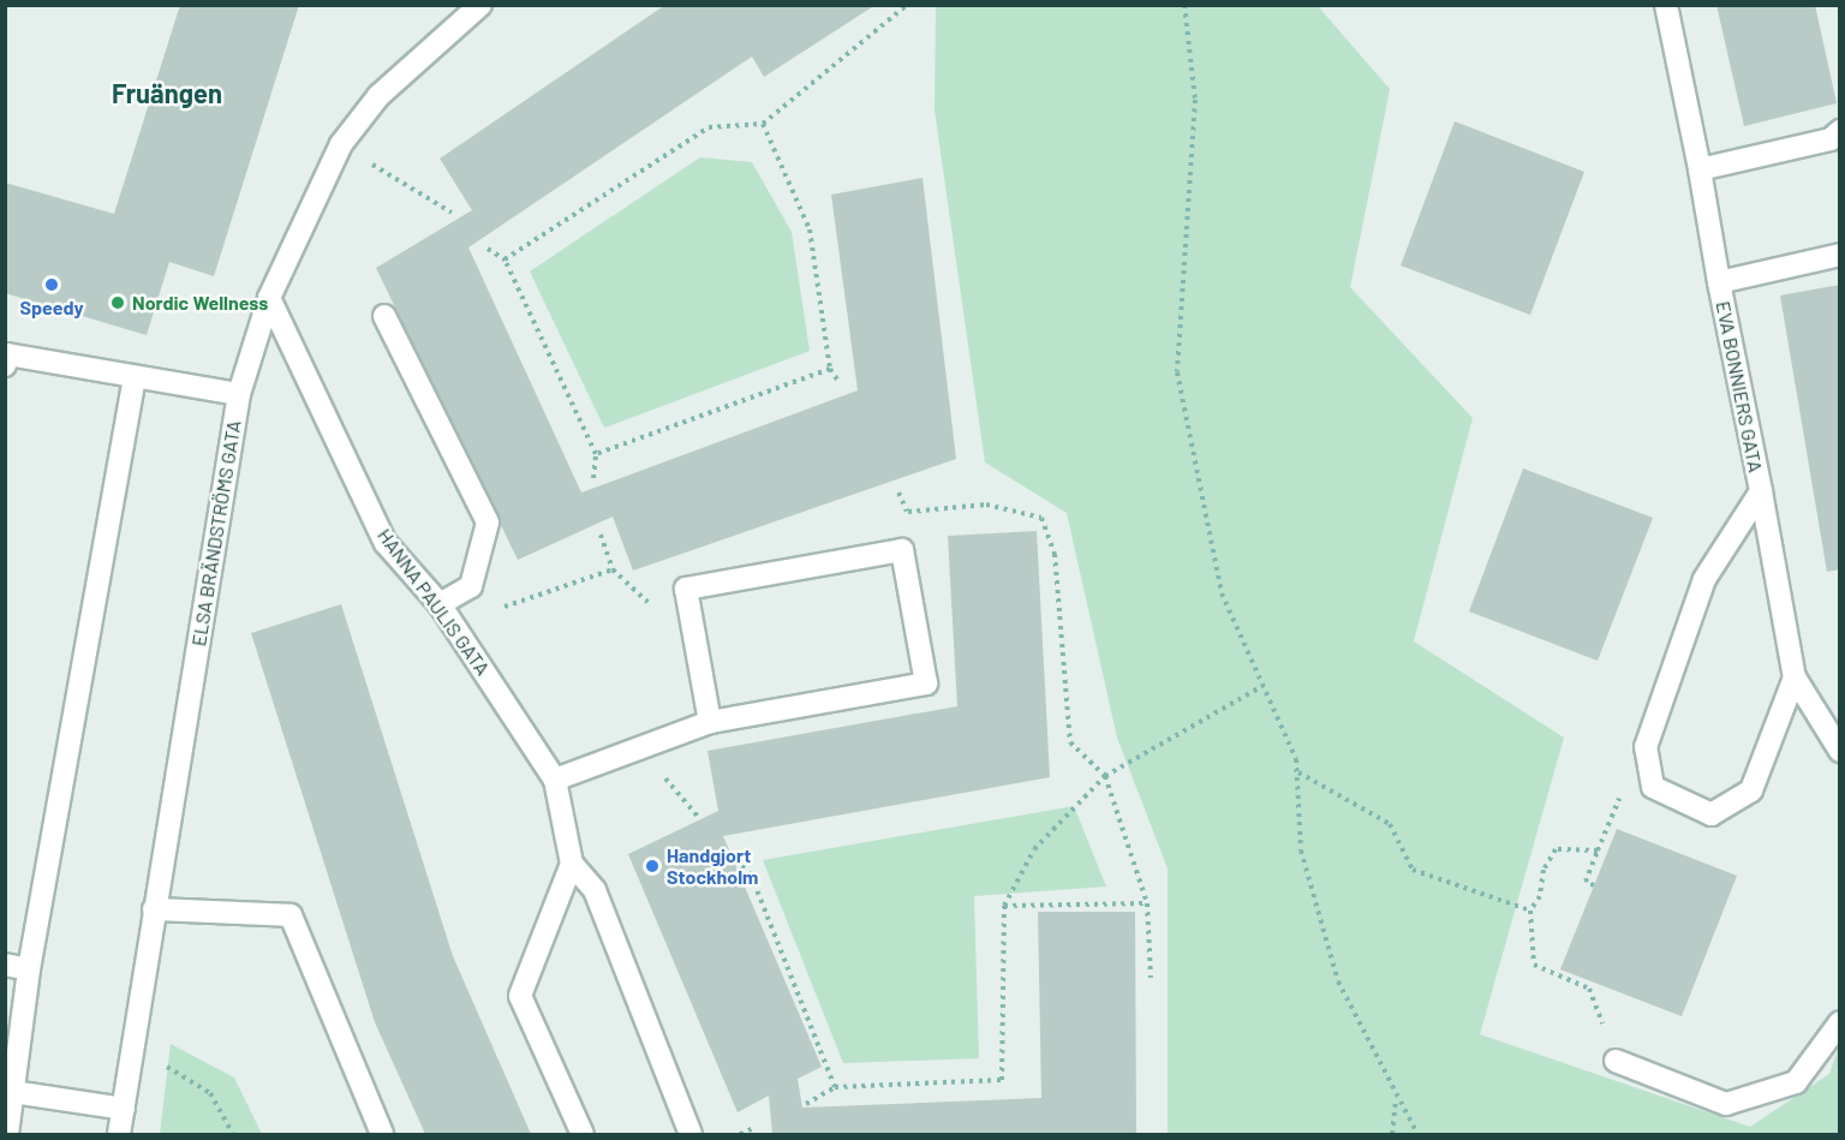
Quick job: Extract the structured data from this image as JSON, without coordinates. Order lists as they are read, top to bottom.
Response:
{
  "streets": {
    "street": ["EVA BONNIERS GATA", "ELSA BRÄNDSTRÖMS GATA", "HANNA PAULIS GATA"]
  },
  "crossings": [
    ["ELSA BRÄNDSTRÖMS GATA", "HANNA PAULIS GATA"]
  ],
  "districts": ["Fruängen"],
  "places": ["Speedy", "Nordic Wellness", "Handgjort Stockholm"]
}
